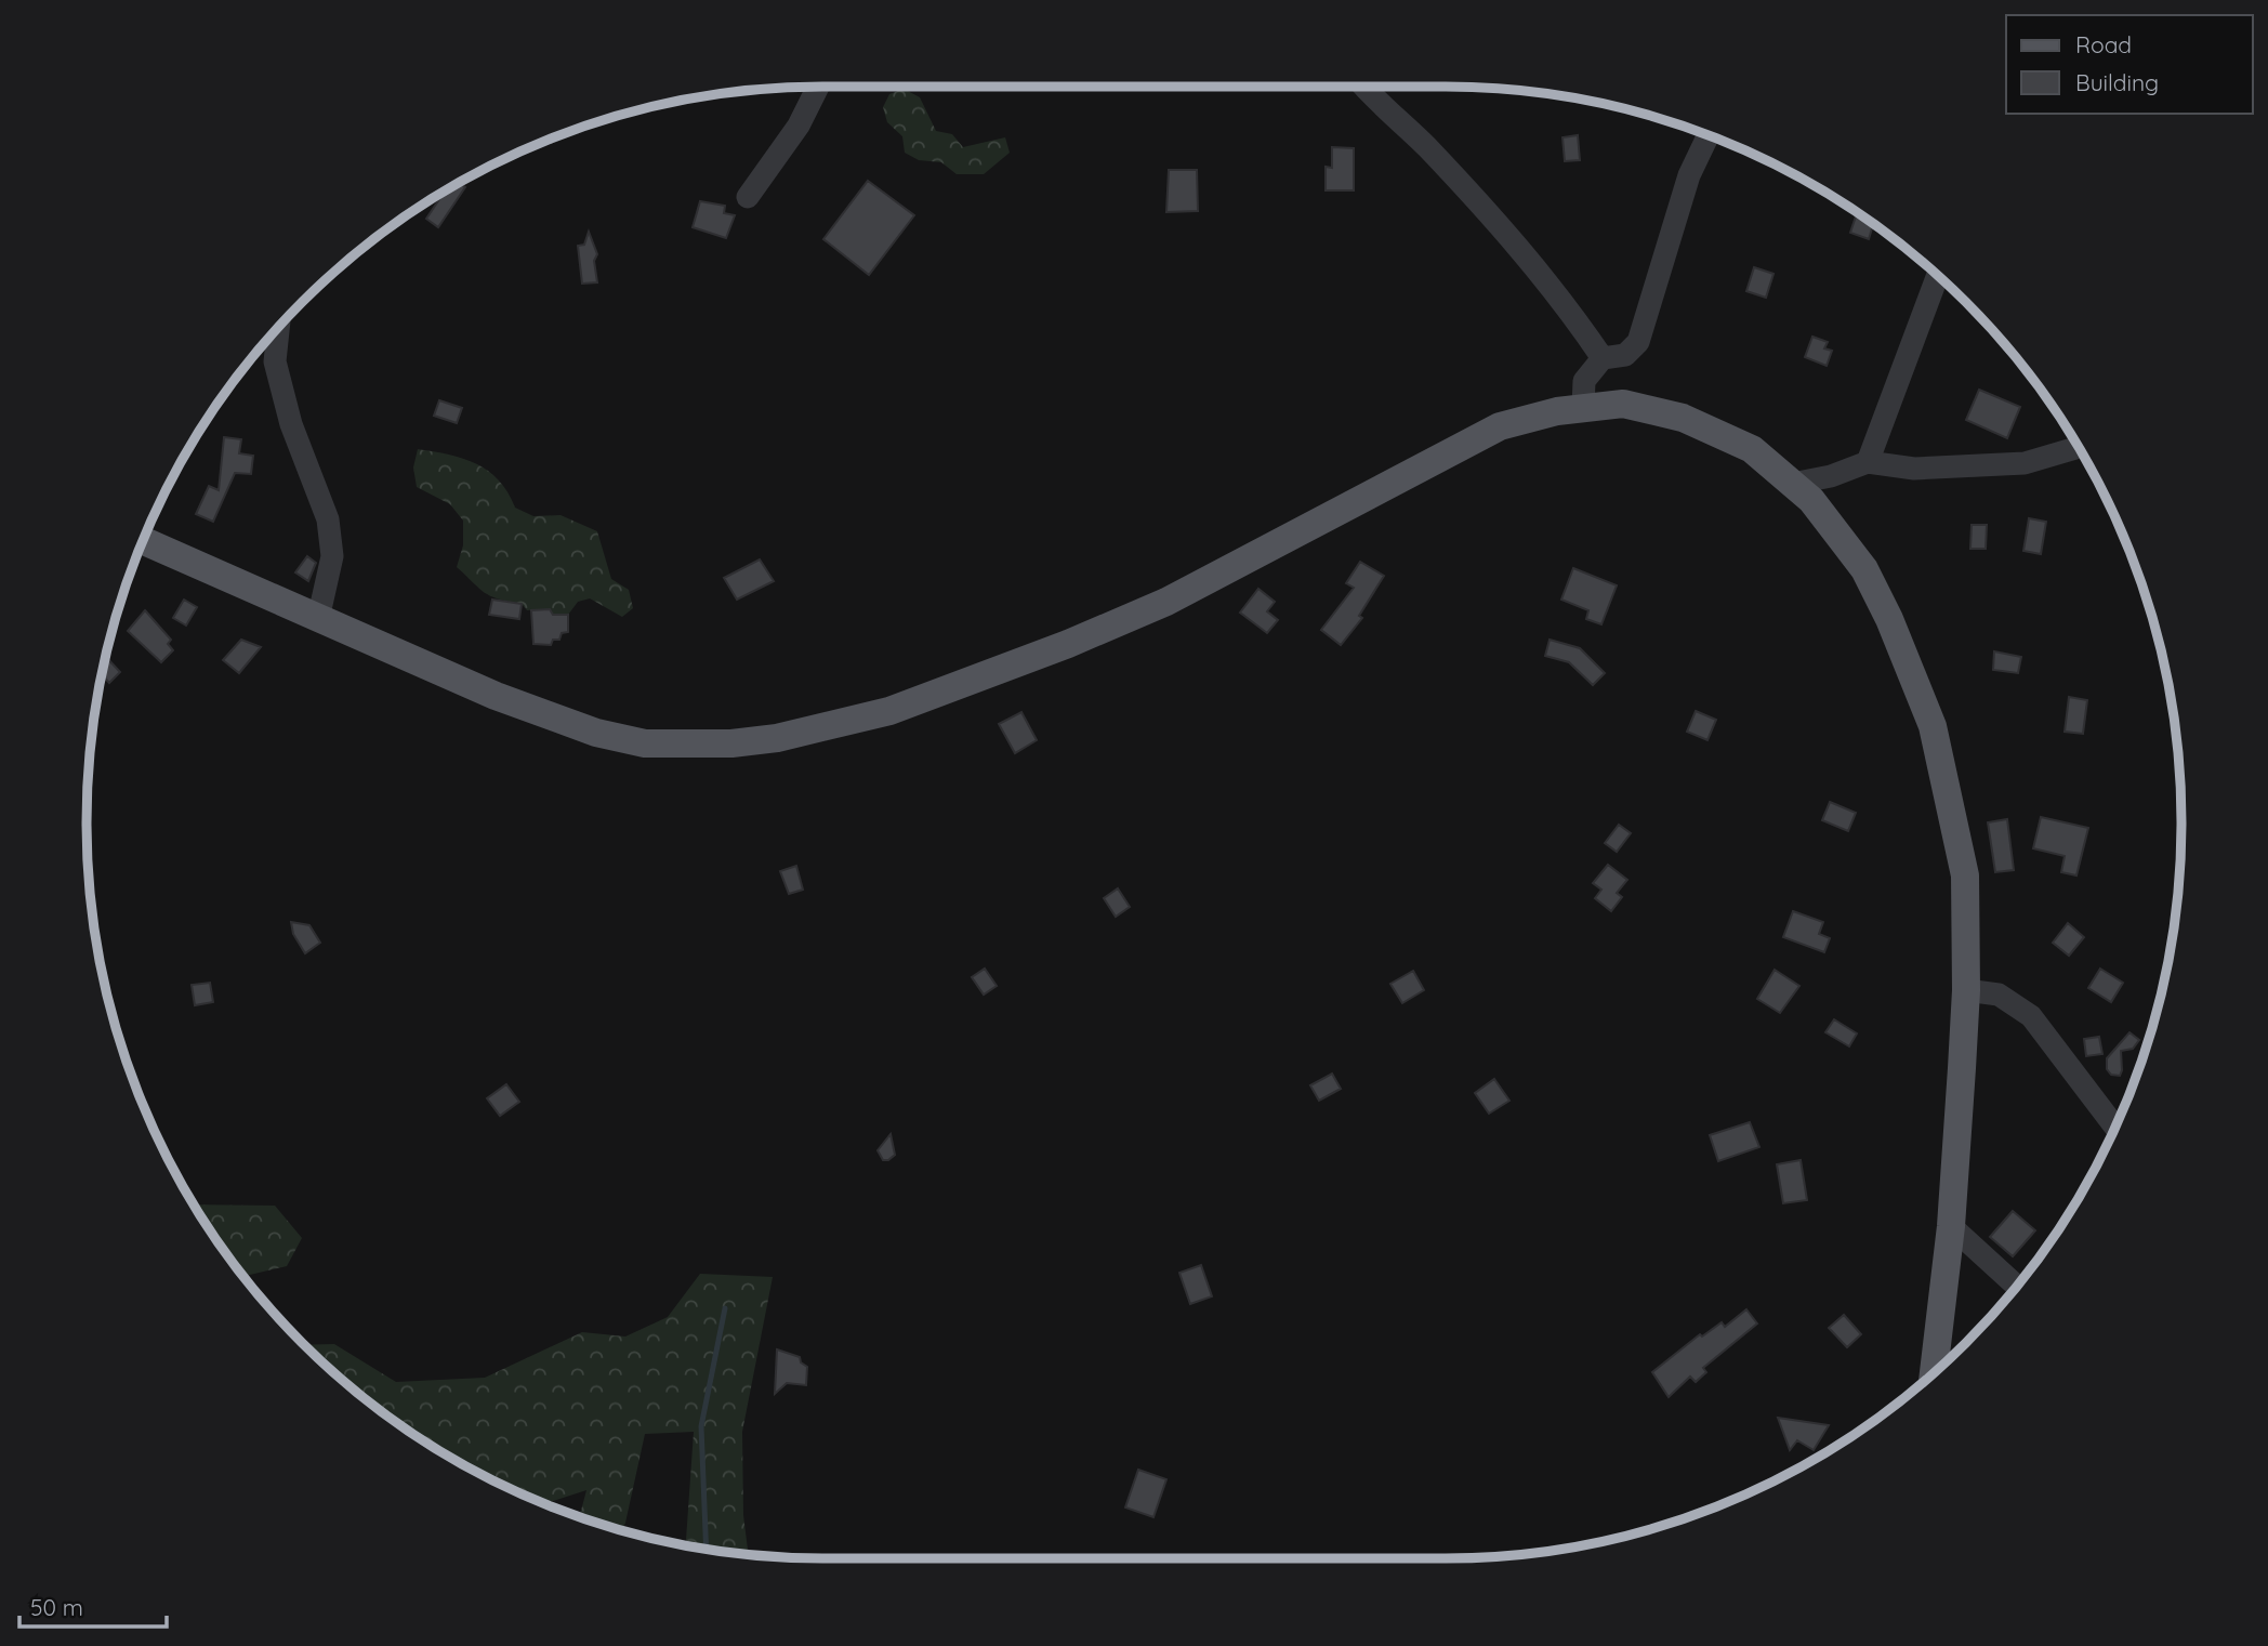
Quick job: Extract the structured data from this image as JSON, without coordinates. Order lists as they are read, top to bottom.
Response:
{
  "legend": ["Road", "Building"],
  "scale_bar": "50 m"
}
